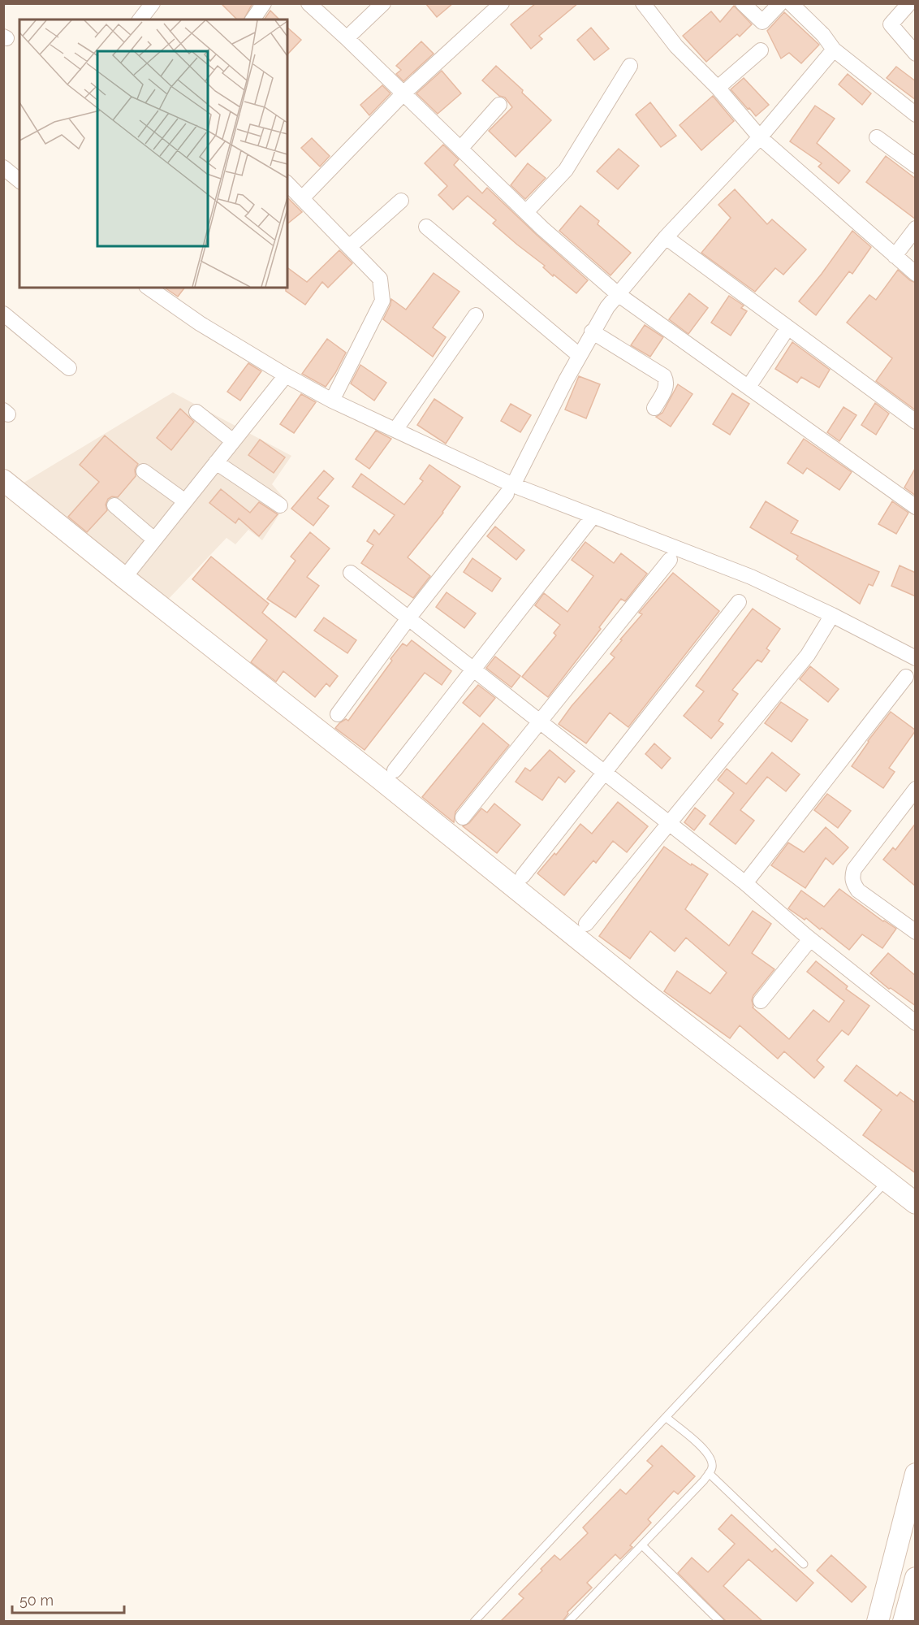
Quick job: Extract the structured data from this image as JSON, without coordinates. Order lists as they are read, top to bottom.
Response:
{
  "scale_bar": "50 m"
}
